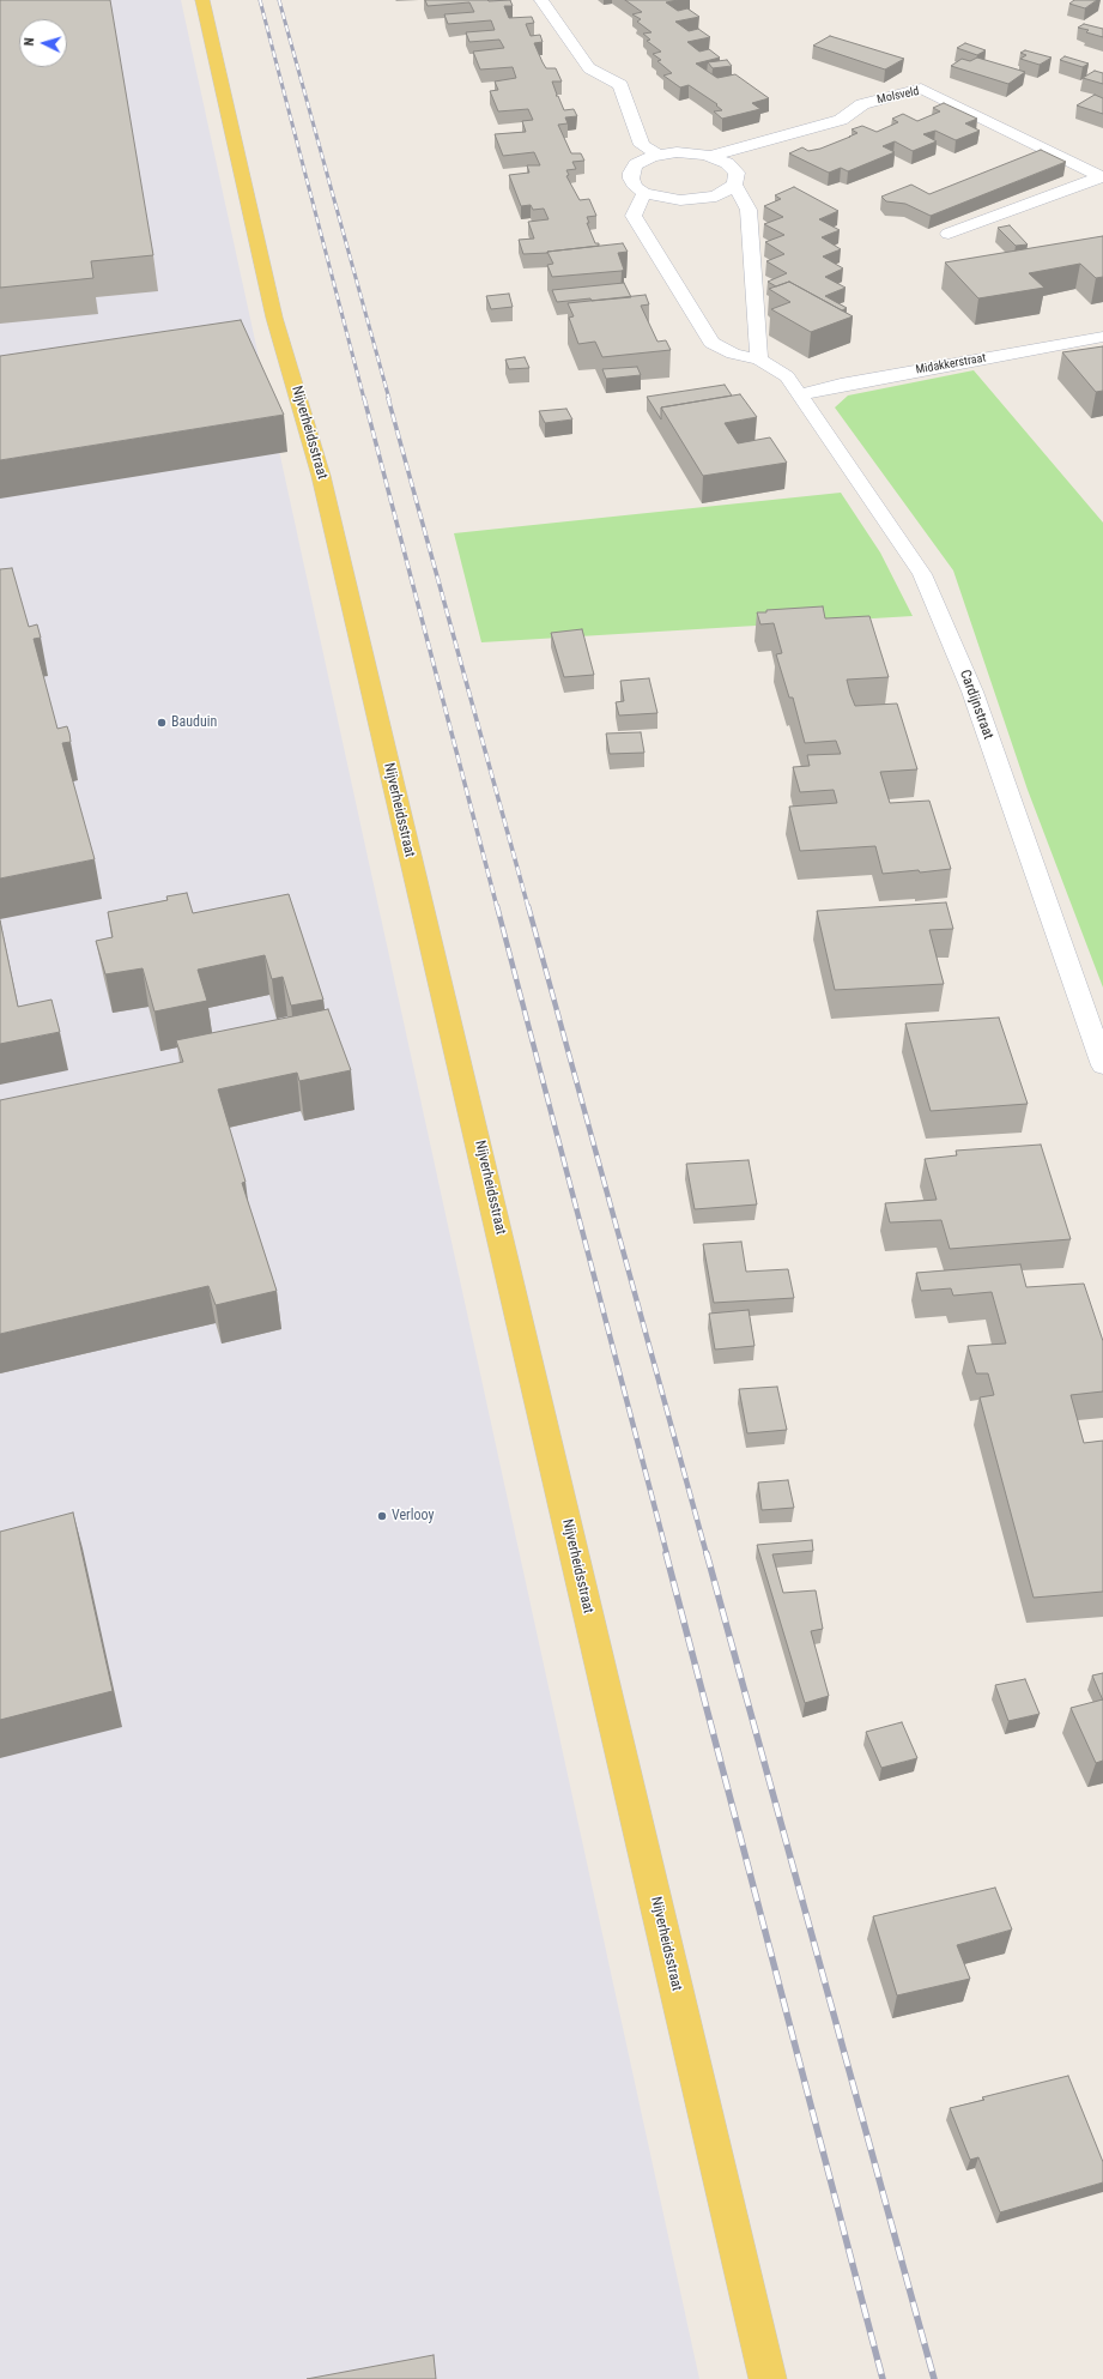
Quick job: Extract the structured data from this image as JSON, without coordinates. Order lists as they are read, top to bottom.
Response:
{
  "streets": {
    "main road": ["Nijverheidsstraat"],
    "street": ["Molsveld", "Midakkerstraat", "Cardijnstraat"]
  },
  "crossings": [
    ["Molsveld", "Cardijnstraat"],
    ["Midakkerstraat", "Cardijnstraat"]
  ],
  "places": ["Bauduin", "Verlooy"],
  "north": "left"
}
